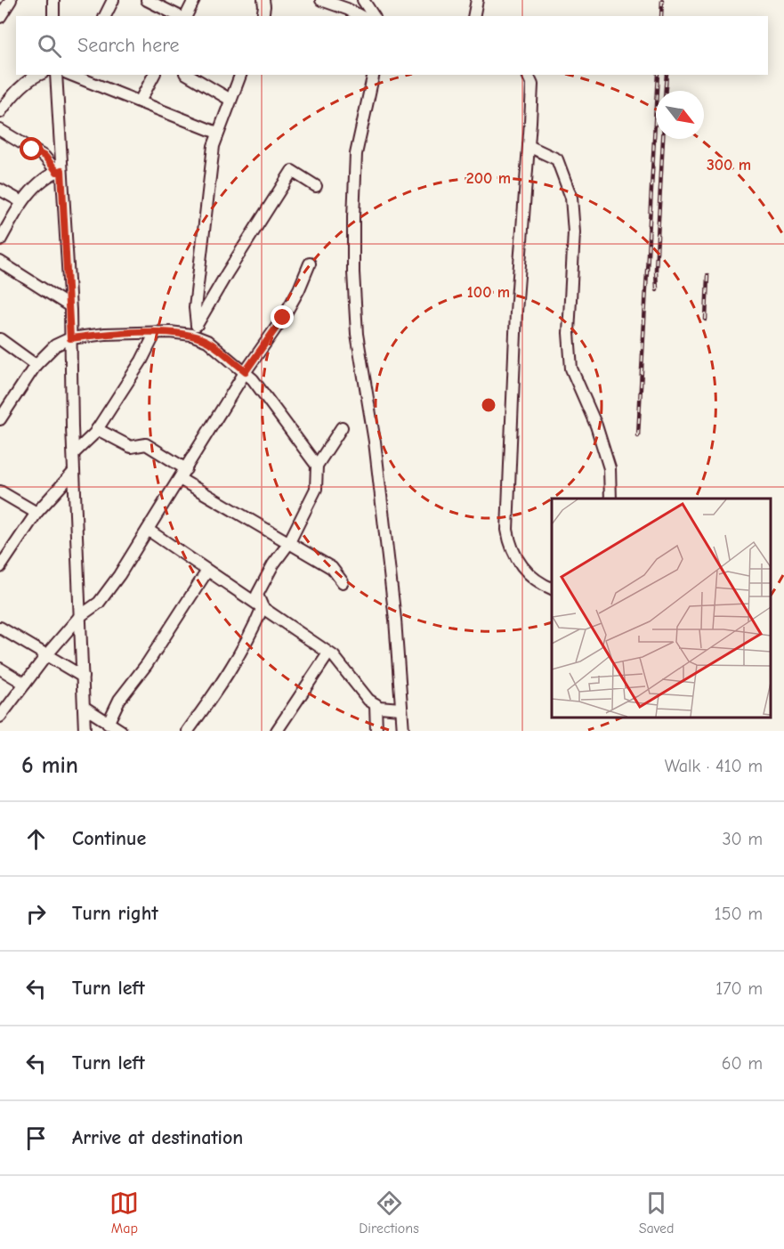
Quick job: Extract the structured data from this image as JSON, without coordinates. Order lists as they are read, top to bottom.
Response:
{
  "north": "bottom right",
  "page": {
    "search": "Search here",
    "heading": ["6 min", "Walk · 410 m"],
    "list": [
      ["Continue", "30 m"],
      ["Turn right", "150 m"],
      ["Turn left", "170 m"],
      ["Turn left", "60 m"],
      "Arrive at destination"
    ],
    "nav": ["Map", "Directions", "Saved"]
  },
  "rings": ["300 m", "200 m", "100 m"]
}
